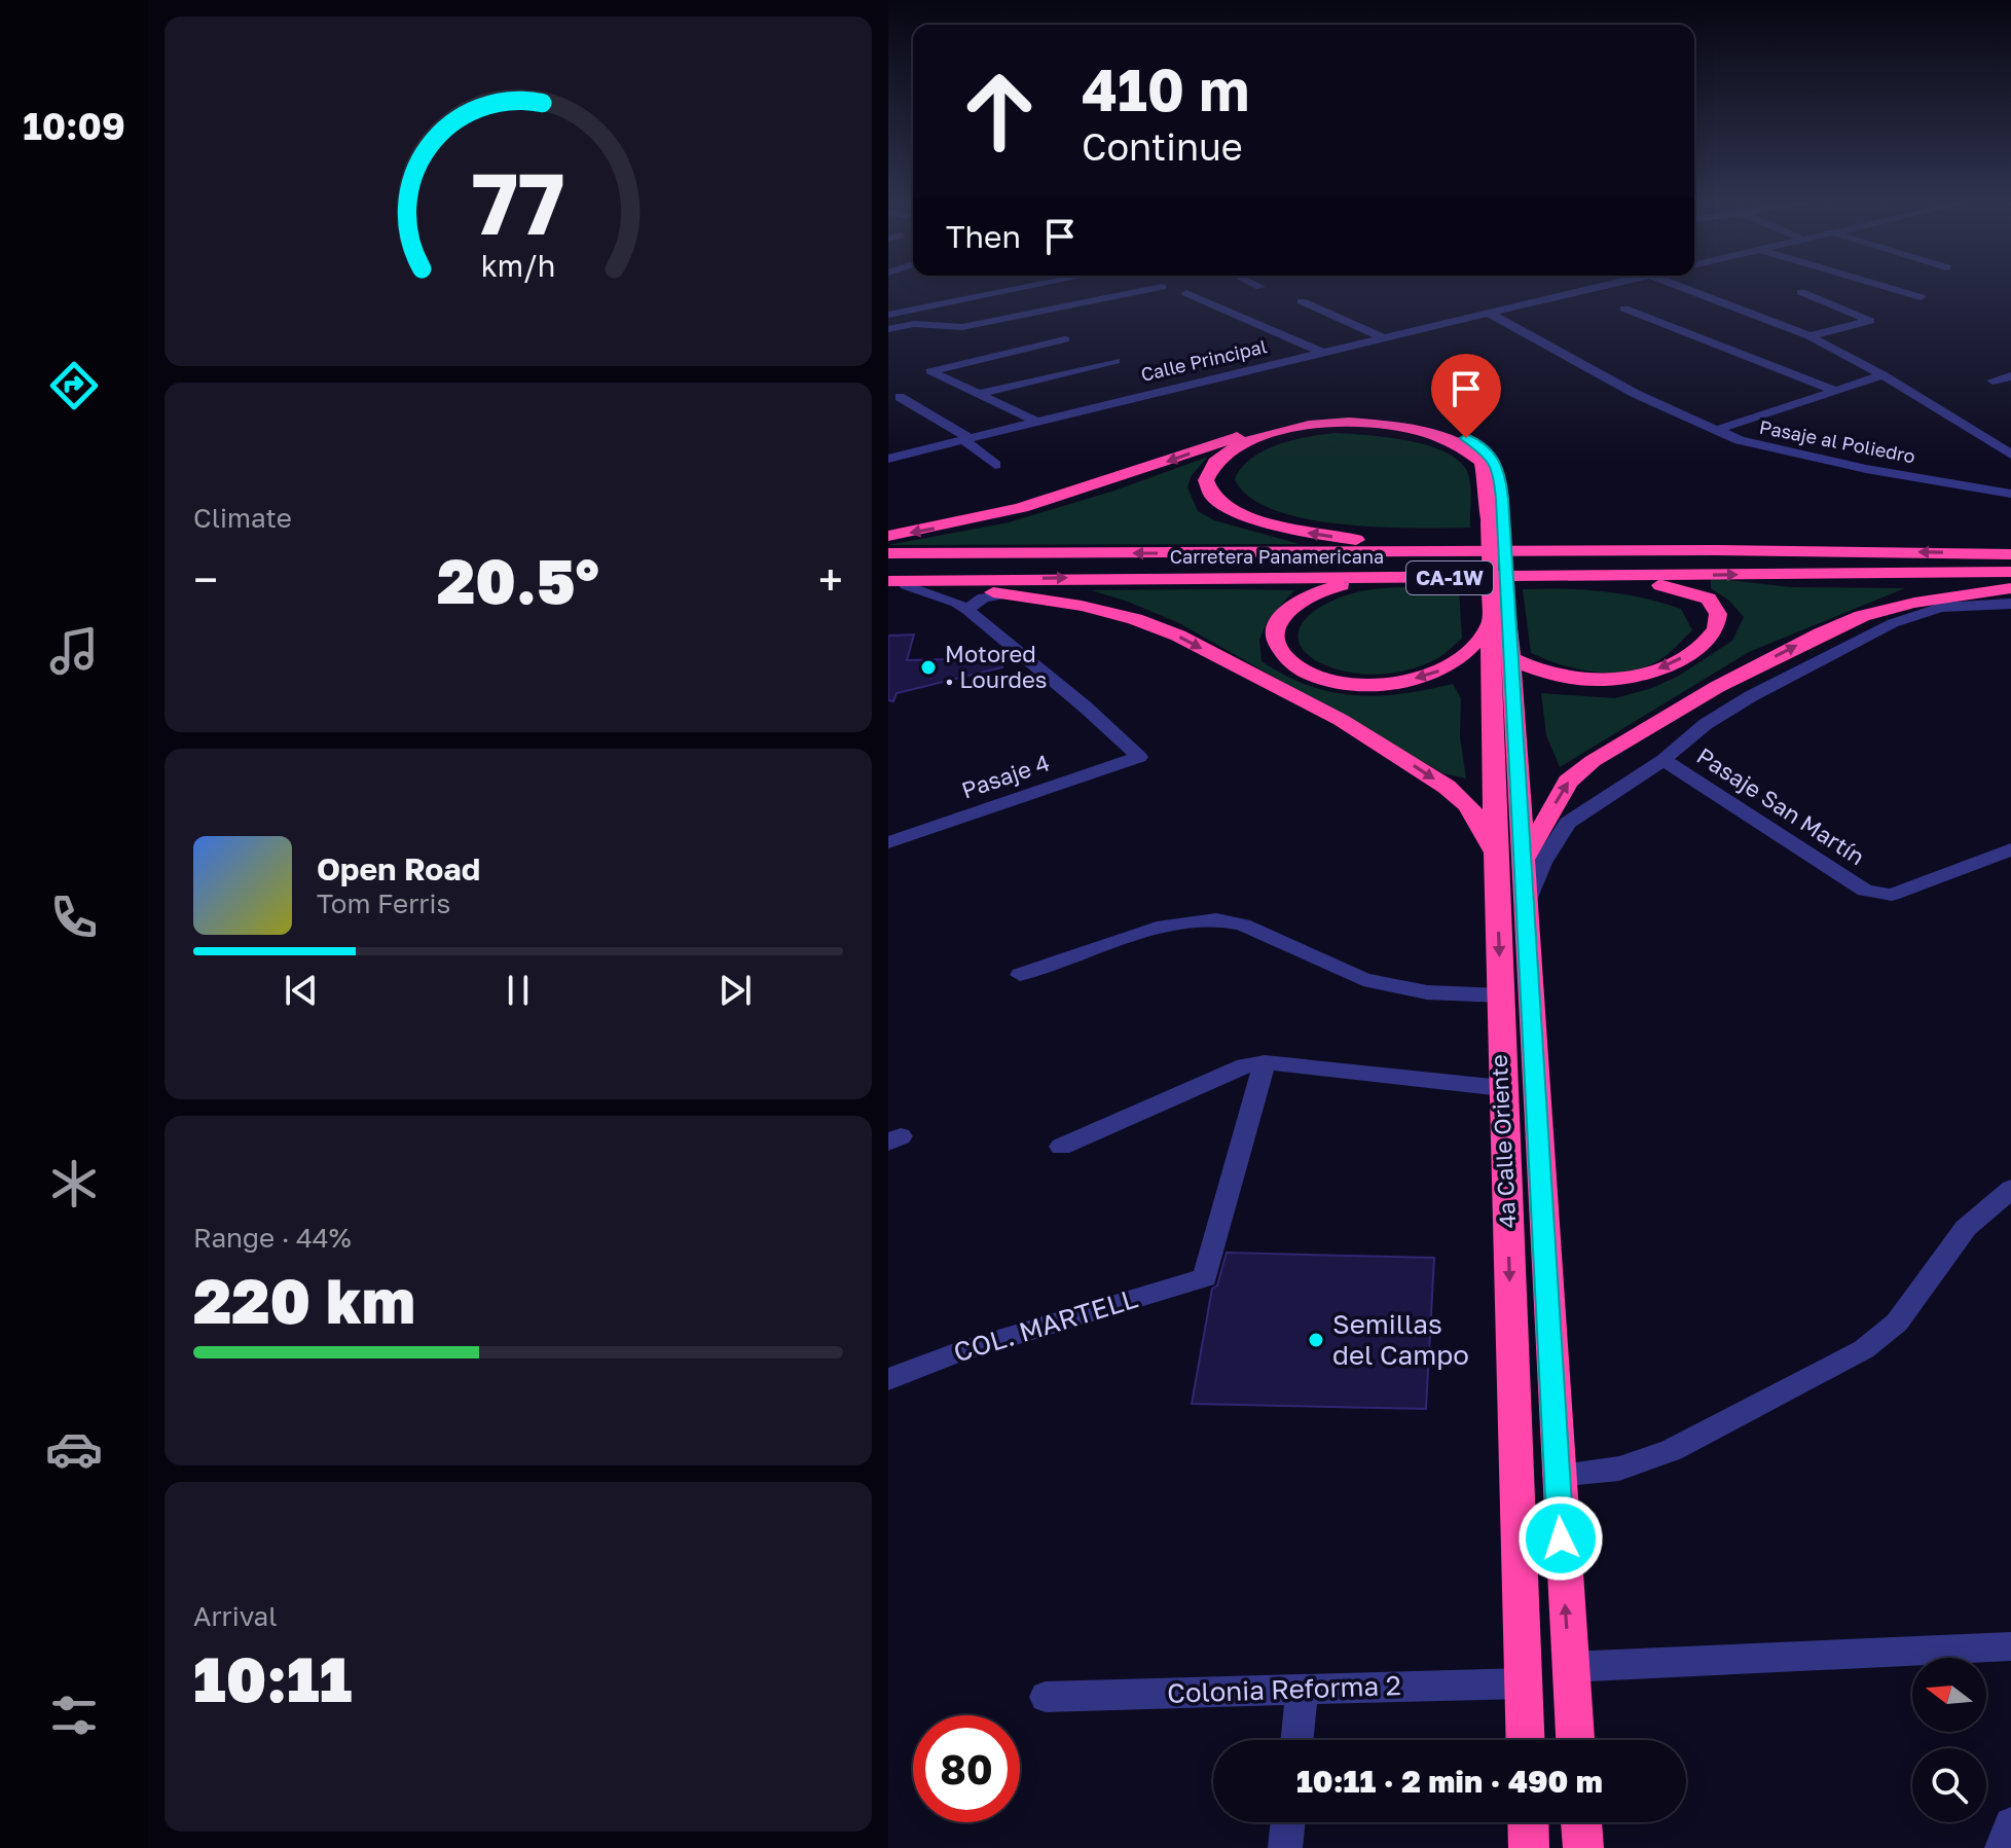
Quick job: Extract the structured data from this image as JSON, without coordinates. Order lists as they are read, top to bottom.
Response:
{
  "streets": {
    "highway": ["Carretera Panamericana", "CA-1W", "4a Calle Oriente"],
    "street": [
      "Calle Principal",
      "Pasaje al Poliedro",
      "Pasaje 4",
      "Pasaje San Martín",
      "COL. MARTELL",
      "Colonia Reforma 2"
    ]
  },
  "crossings": [
    ["Calle Principal", "Pasaje al Poliedro"],
    ["4a Calle Oriente", "Colonia Reforma 2"]
  ],
  "places": ["Motored • Lourdes", "Semillas del Campo"],
  "north": "left",
  "page": {
    "tabs": "10:09",
    "turn": ["410 m", "Continue"],
    "then": "Then",
    "tile": [
      "Climate",
      ["Range · 44%", "220 km"],
      ["Arrival", "10:11"]
    ],
    "heat": ["−", "20.5°", "+"],
    "song": ["Open Road", "Tom Ferris"],
    "limit": "80",
    "trip": "10:11 · 2 min · 490 m",
    "gauge": ["77", "km/h"]
  }
}
